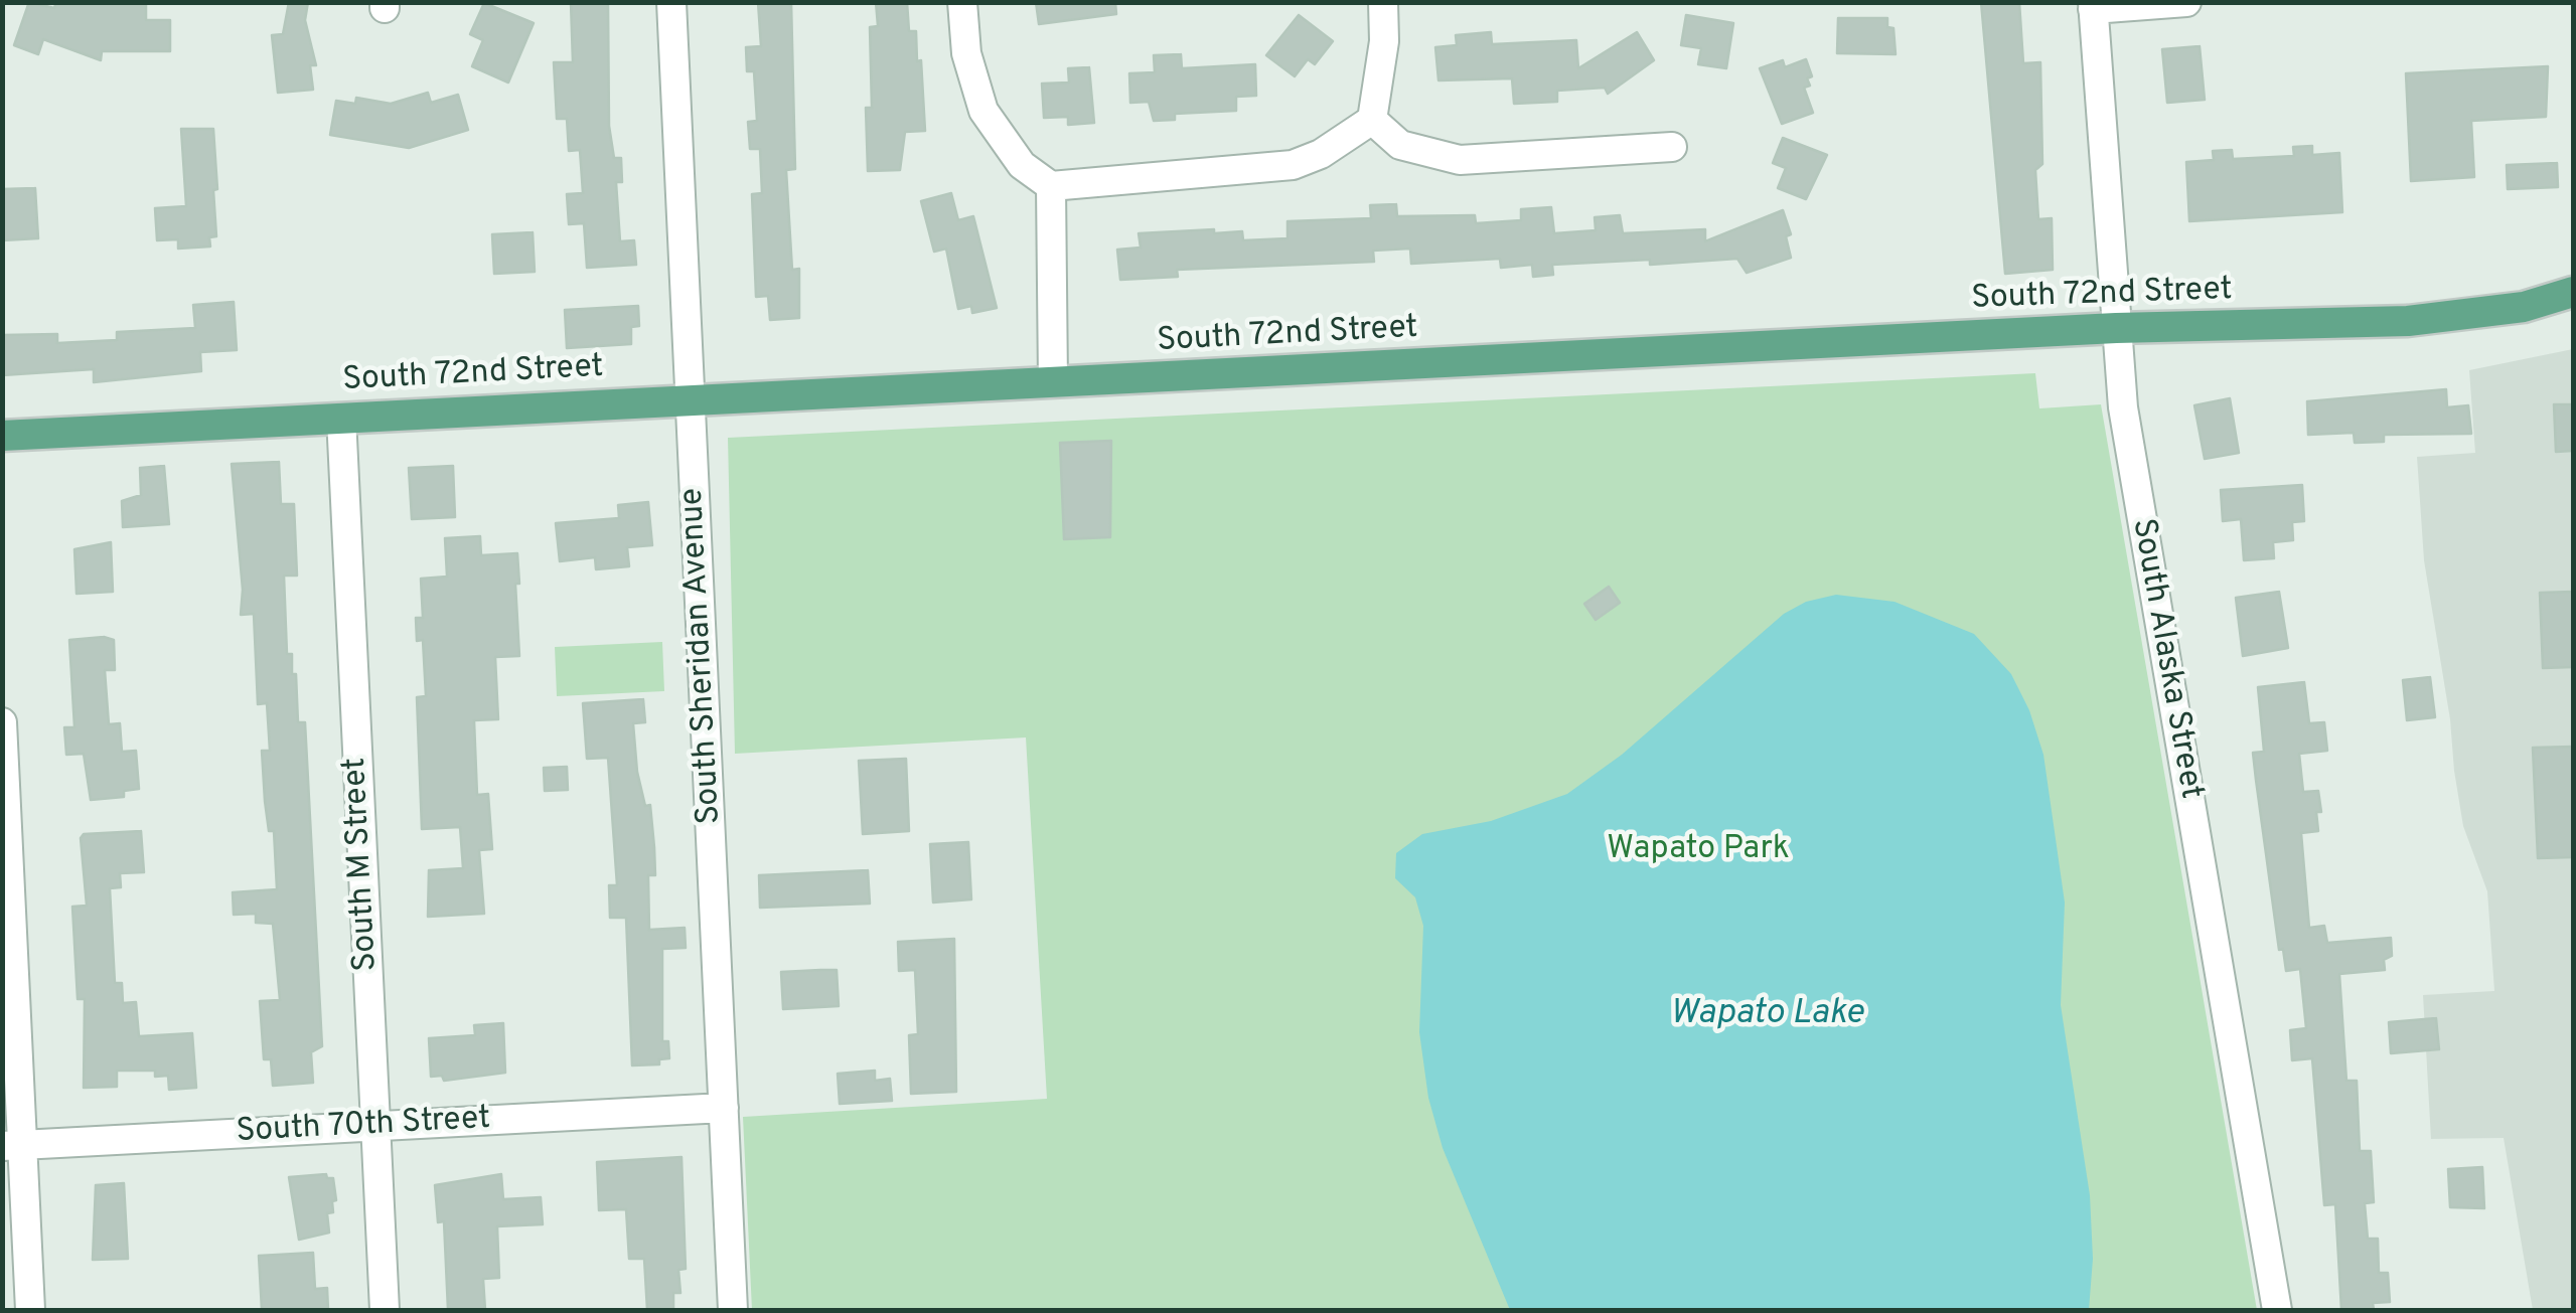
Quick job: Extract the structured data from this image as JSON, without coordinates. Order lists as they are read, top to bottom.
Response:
{
  "streets": {
    "main road": ["South 72nd Street"],
    "street": [
      "South Sheridan Avenue",
      "South Alaska Street",
      "South M Street",
      "South 70th Street"
    ]
  },
  "crossings": [
    ["South 72nd Street", "South Sheridan Avenue"],
    ["South 72nd Street", "South Alaska Street"],
    ["South 72nd Street", "South M Street"],
    ["South Sheridan Avenue", "South 70th Street"],
    ["South M Street", "South 70th Street"]
  ],
  "water": ["Wapato Lake"],
  "parks": ["Wapato Park"]
}
